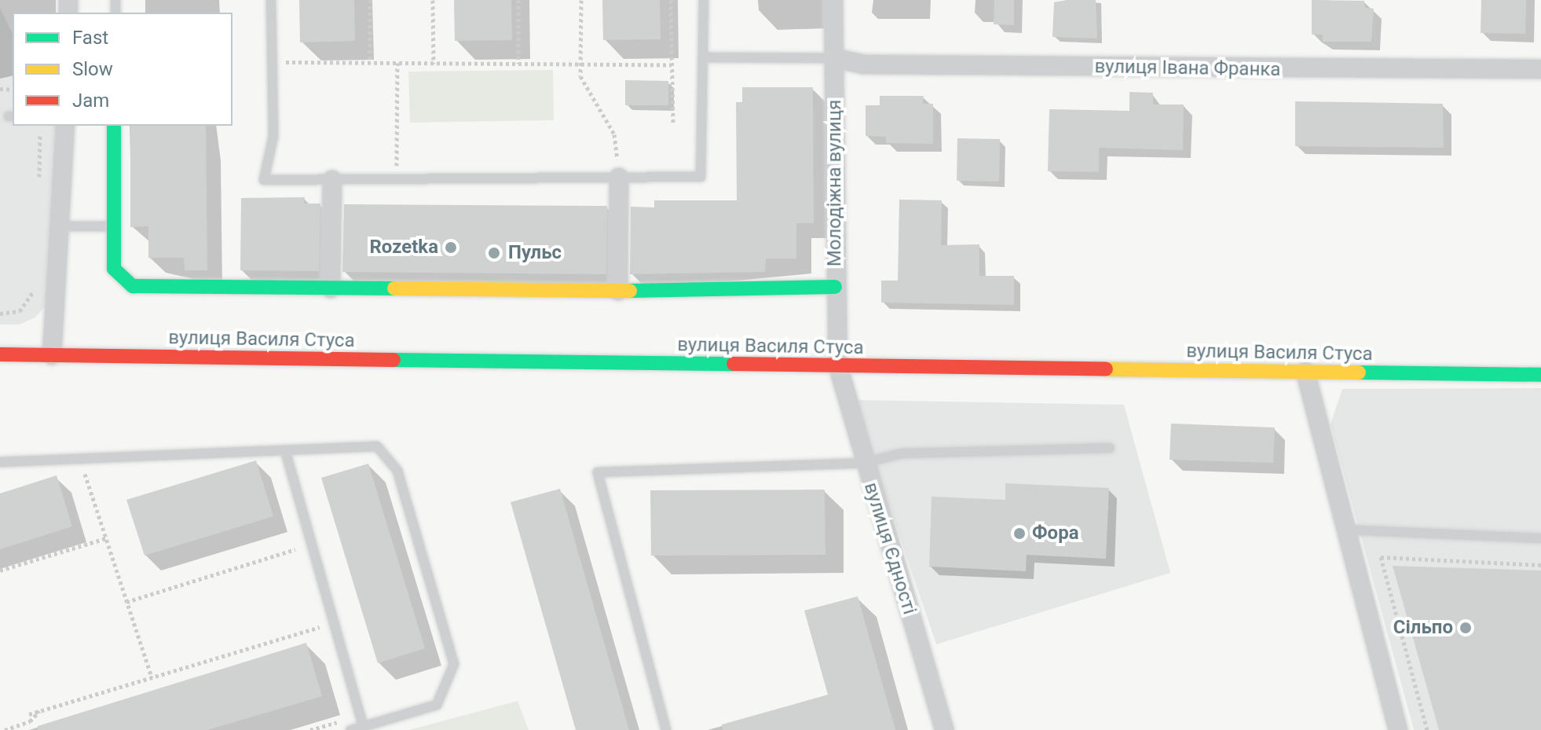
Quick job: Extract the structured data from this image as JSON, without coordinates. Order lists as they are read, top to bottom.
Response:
{
  "streets": {
    "main road": ["вулиця Василя Стуса"],
    "street": ["вулиця Івана Франка", "Молодіжна вулиця", "вулиця Єдності"]
  },
  "crossings": [
    ["вулиця Івана Франка", "Молодіжна вулиця"],
    ["Молодіжна вулиця", "вулиця Василя Стуса"],
    ["Молодіжна вулиця", "вулиця Єдності"],
    ["вулиця Василя Стуса", "вулиця Єдності"]
  ],
  "places": [
    "Rozetka",
    "Пульс",
    "Фора",
    "Сільпо"
  ],
  "legend": ["Fast", "Slow", "Jam"]
}
